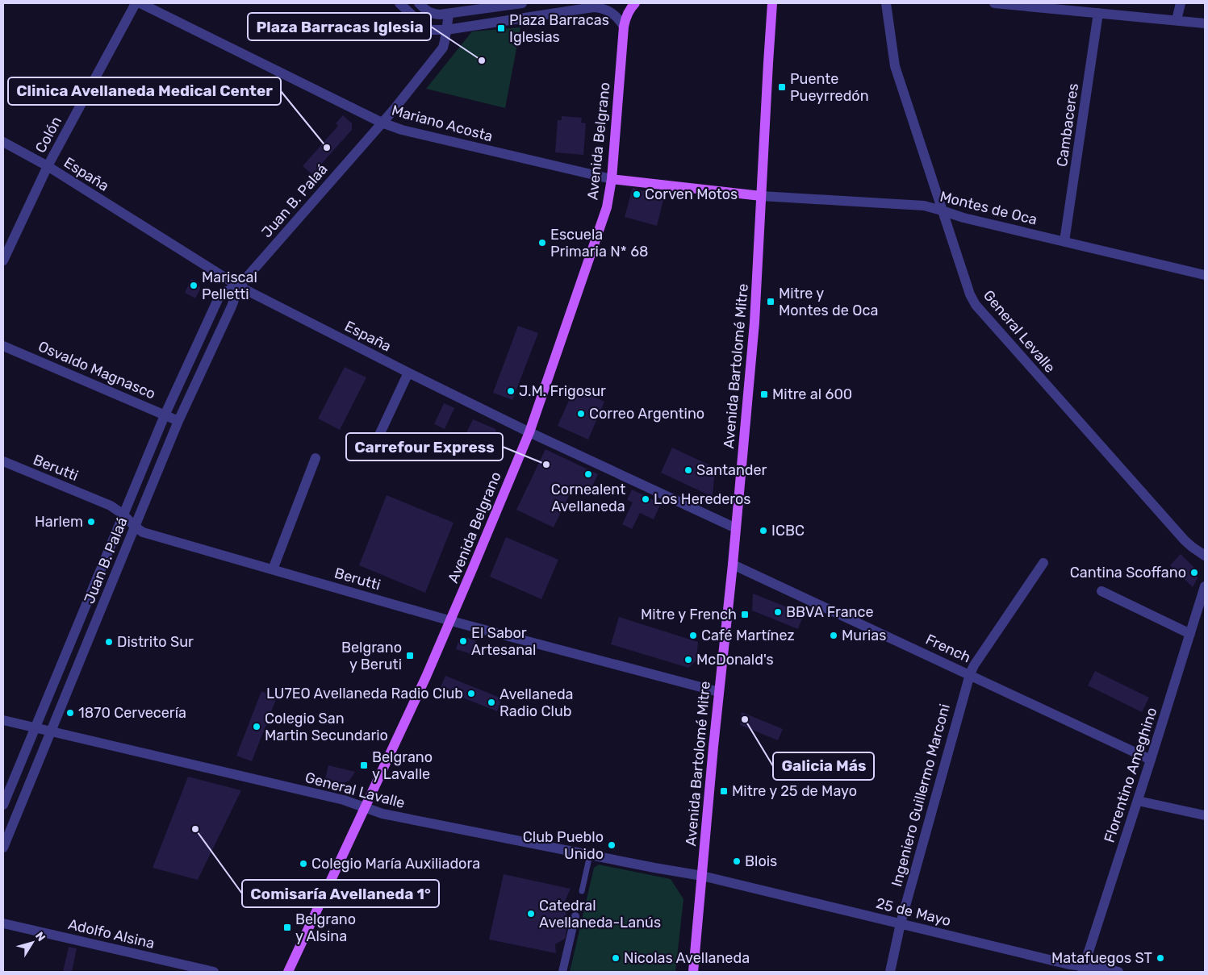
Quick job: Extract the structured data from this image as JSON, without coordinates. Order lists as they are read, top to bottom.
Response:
{
  "streets": {
    "main road": ["Mariano Acosta", "Avenida Belgrano", "Avenida Bartolomé Mitre"],
    "street": [
      "Cambaceres",
      "Colón",
      "España",
      "Juan B. Palaá",
      "Montes de Oca",
      "General Levalle",
      "Osvaldo Magnasco",
      "Berutti",
      "French",
      "Florentino Ameghino",
      "General Lavalle",
      "Ingeniero Guillermo Marconi",
      "25 de Mayo",
      "Adolfo Alsina"
    ]
  },
  "crossings": [
    ["Mariano Acosta", "Avenida Belgrano"],
    ["Mariano Acosta", "Juan B. Palaá"],
    ["Mariano Acosta", "Montes de Oca"],
    ["Mariano Acosta", "Avenida Bartolomé Mitre"],
    ["Cambaceres", "Montes de Oca"],
    ["Colón", "España"],
    ["Avenida Belgrano", "España"],
    ["Avenida Belgrano", "Berutti"],
    ["Avenida Belgrano", "General Lavalle"],
    ["España", "Juan B. Palaá"],
    ["España", "Avenida Bartolomé Mitre"],
    ["Juan B. Palaá", "Osvaldo Magnasco"],
    ["Juan B. Palaá", "Berutti"],
    ["Juan B. Palaá", "General Lavalle"],
    ["Montes de Oca", "General Levalle"],
    ["Montes de Oca", "Avenida Bartolomé Mitre"],
    ["Avenida Bartolomé Mitre", "Berutti"],
    ["Avenida Bartolomé Mitre", "French"],
    ["Avenida Bartolomé Mitre", "General Lavalle"],
    ["Avenida Bartolomé Mitre", "25 de Mayo"],
    ["French", "Florentino Ameghino"],
    ["French", "Ingeniero Guillermo Marconi"],
    ["Florentino Ameghino", "25 de Mayo"],
    ["General Lavalle", "25 de Mayo"],
    ["Ingeniero Guillermo Marconi", "25 de Mayo"]
  ],
  "places": {
    "transit": [
      "Plaza Barracas Iglesias",
      "Puente Pueyrredón",
      "Mitre y Montes de Oca",
      "Mitre al 600",
      "Mitre y French",
      "Belgrano y Beruti",
      "Belgrano y Lavalle",
      "Mitre y 25 de Mayo",
      "Belgrano y Alsina"
    ],
    "other": [
      "Plaza Barracas Iglesia",
      "Clinica Avellaneda Medical Center",
      "Corven Motos",
      "Escuela Primaria N* 68",
      "Mariscal Pelletti",
      "J.M. Frigosur",
      "Correo Argentino",
      "Carrefour Express",
      "Santander",
      "Cornealent Avellaneda",
      "Los Herederos",
      "Harlem",
      "ICBC",
      "Cantina Scoffano",
      "BBVA France",
      "Café Martínez",
      "Murias",
      "El Sabor Artesanal",
      "Distrito Sur",
      "McDonald's",
      "LU7EO Avellaneda Radio Club",
      "Avellaneda Radio Club",
      "1870 Cervecería",
      "Galicia Más",
      "Colegio San Martin Secundario",
      "Comisaría Avellaneda 1°",
      "Club Pueblo Unido",
      "Blois",
      "Colegio María Auxiliadora",
      "Catedral Avellaneda-Lanús",
      "Nicolas Avellaneda",
      "Matafuegos ST"
    ]
  },
  "north": "top right"
}
